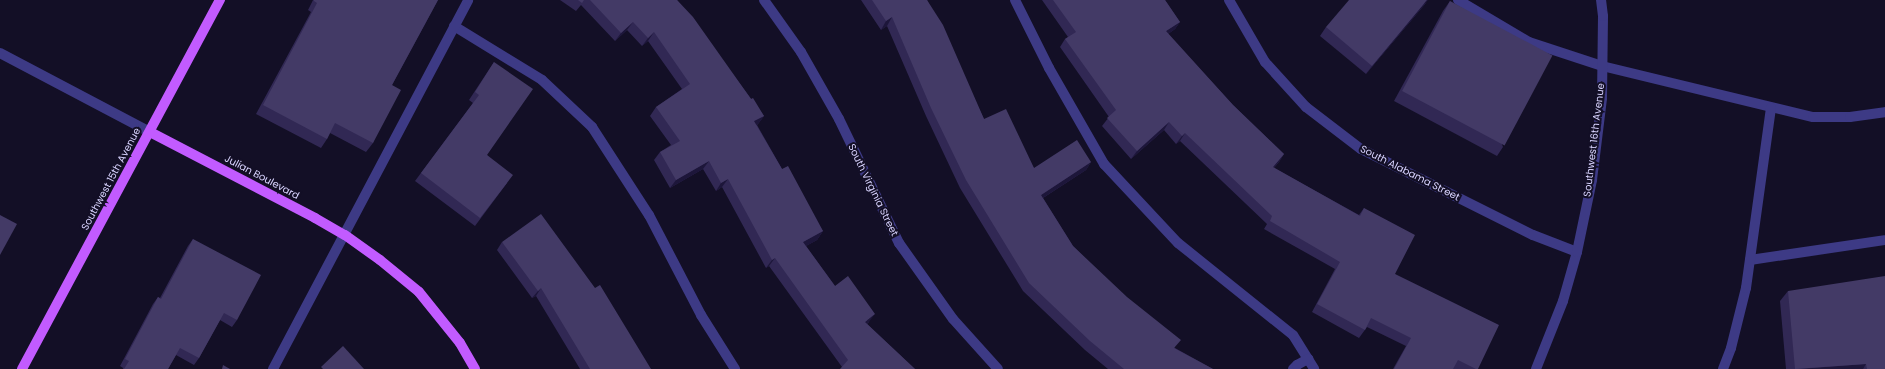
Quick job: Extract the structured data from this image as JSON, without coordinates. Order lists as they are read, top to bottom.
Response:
{
  "streets": {
    "main road": ["Julian Boulevard", "Southwest 15th Avenue"],
    "street": ["Southwest 16th Avenue", "South Alabama Street", "South Virginia Street"]
  },
  "crossings": [
    ["Southwest 16th Avenue", "South Alabama Street"],
    ["Julian Boulevard", "Southwest 15th Avenue"]
  ]
}
